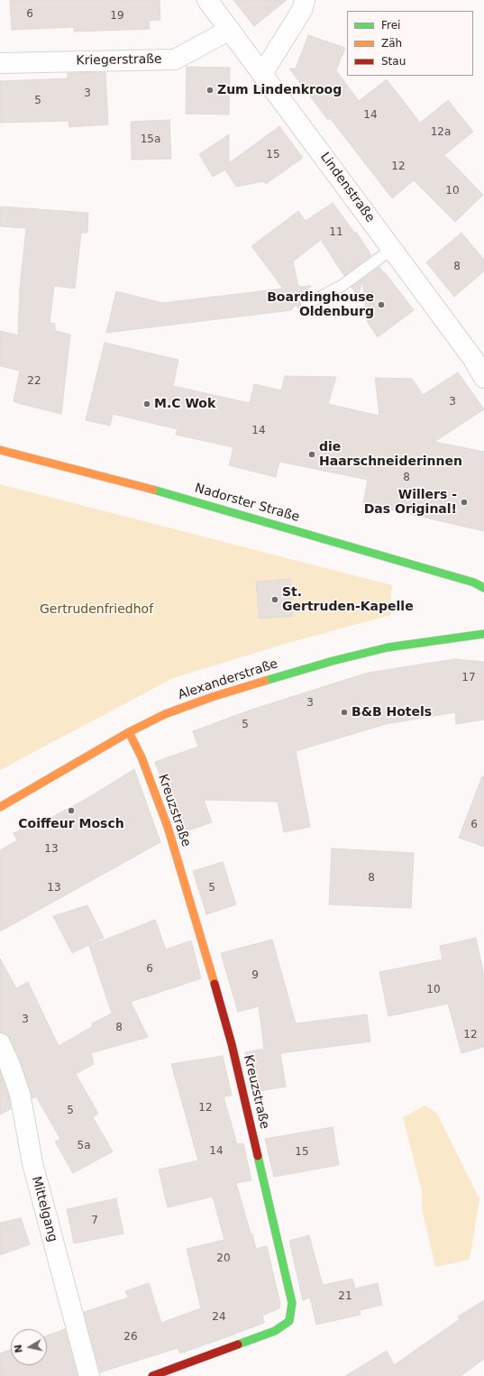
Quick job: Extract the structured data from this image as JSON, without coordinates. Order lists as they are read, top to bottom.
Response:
{
  "streets": {
    "street": [
      "Kriegerstraße",
      "Lindenstraße",
      "Nadorster Straße",
      "Alexanderstraße",
      "Kreuzstraße",
      "Mittelgang"
    ]
  },
  "crossings": [
    ["Kriegerstraße", "Lindenstraße"],
    ["Alexanderstraße", "Kreuzstraße"]
  ],
  "parks": ["Gertrudenfriedhof"],
  "places": [
    "Zum Lindenkroog",
    "Boardinghouse Oldenburg",
    "M.C Wok",
    "die Haarschneiderinnen",
    "Willers - Das Original!",
    "St. Gertruden-Kapelle",
    "B&B Hotels",
    "Coiffeur Mosch"
  ],
  "house_numbers": [
    "6",
    "19",
    "3",
    "5",
    "14",
    "12a",
    "15a",
    "15",
    "12",
    "10",
    "11",
    "8",
    "22",
    "3",
    "14",
    "8",
    "17",
    "3",
    "5",
    "6",
    "13",
    "8",
    "13",
    "5",
    "6",
    "9",
    "10",
    "3",
    "8",
    "12",
    "12",
    "5",
    "5a",
    "14",
    "15",
    "7",
    "20",
    "21",
    "24",
    "26"
  ],
  "legend": ["Frei", "Zäh", "Stau"],
  "north": "left"
}
